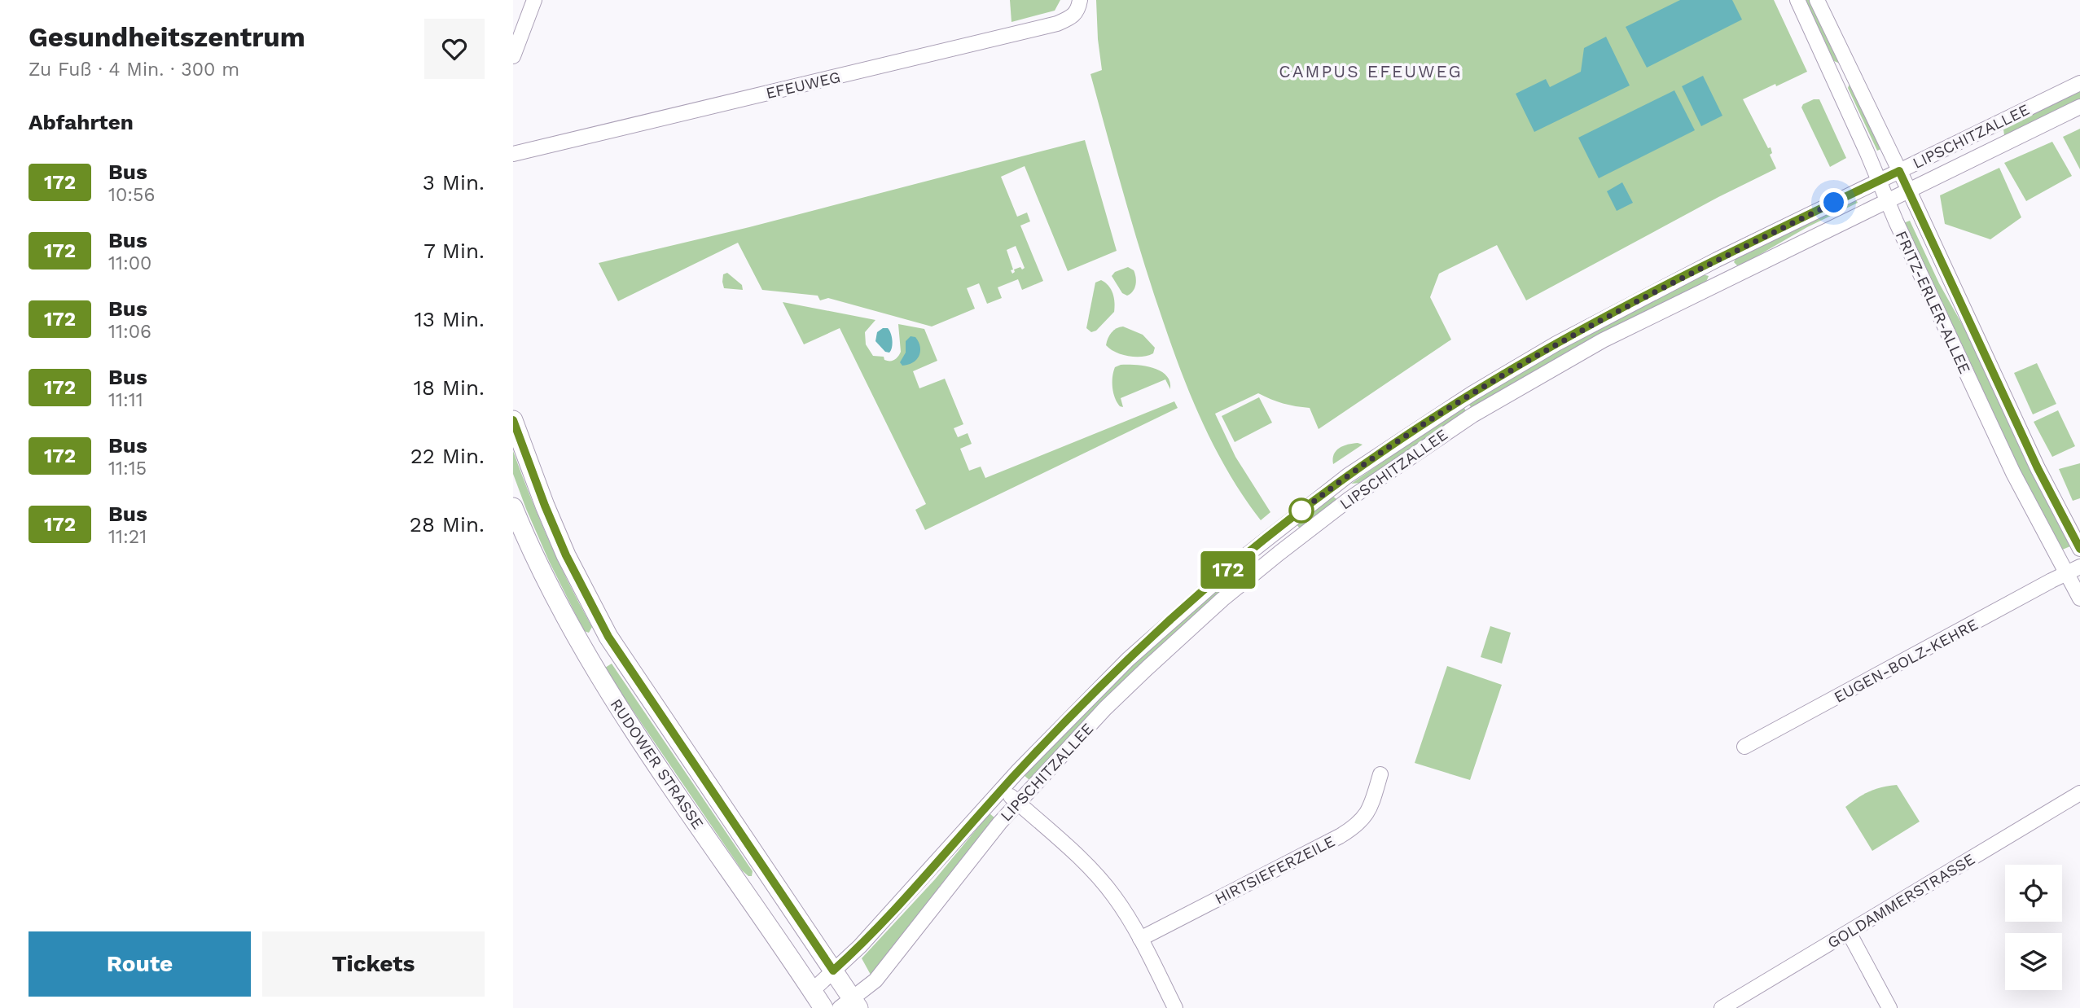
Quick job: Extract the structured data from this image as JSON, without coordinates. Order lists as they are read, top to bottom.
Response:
{
  "streets": {
    "main road": ["RUDOWER STRASSE"],
    "street": [
      "EFEUWEG",
      "LIPSCHITZALLEE",
      "FRITZ-ERLER-ALLEE",
      "EUGEN-BOLZ-KEHRE",
      "HIRTSIEFERZEILE",
      "GOLDAMMERSTRASSE"
    ]
  },
  "crossings": [
    ["LIPSCHITZALLEE", "FRITZ-ERLER-ALLEE"],
    ["LIPSCHITZALLEE", "RUDOWER STRASSE"],
    ["FRITZ-ERLER-ALLEE", "EUGEN-BOLZ-KEHRE"]
  ],
  "districts": ["CAMPUS EFEUWEG"],
  "lines": ["bus line 172"],
  "page": {
    "heading": [
      ["Gesundheitszentrum", "Zu Fuß · 4 Min. · 300 m"],
      "Abfahrten"
    ],
    "on_map": "172",
    "list": [
      {
        "mark": "172",
        "name": "Bus",
        "note": "10:56",
        "value": "3 Min."
      },
      {
        "mark": "172",
        "name": "Bus",
        "note": "11:00",
        "value": "7 Min."
      },
      {
        "mark": "172",
        "name": "Bus",
        "note": "11:06",
        "value": "13 Min."
      },
      {
        "mark": "172",
        "name": "Bus",
        "note": "11:11",
        "value": "18 Min."
      },
      {
        "mark": "172",
        "name": "Bus",
        "note": "11:15",
        "value": "22 Min."
      },
      {
        "mark": "172",
        "name": "Bus",
        "note": "11:21",
        "value": "28 Min."
      }
    ],
    "buttons": ["Route", "Tickets"]
  }
}
